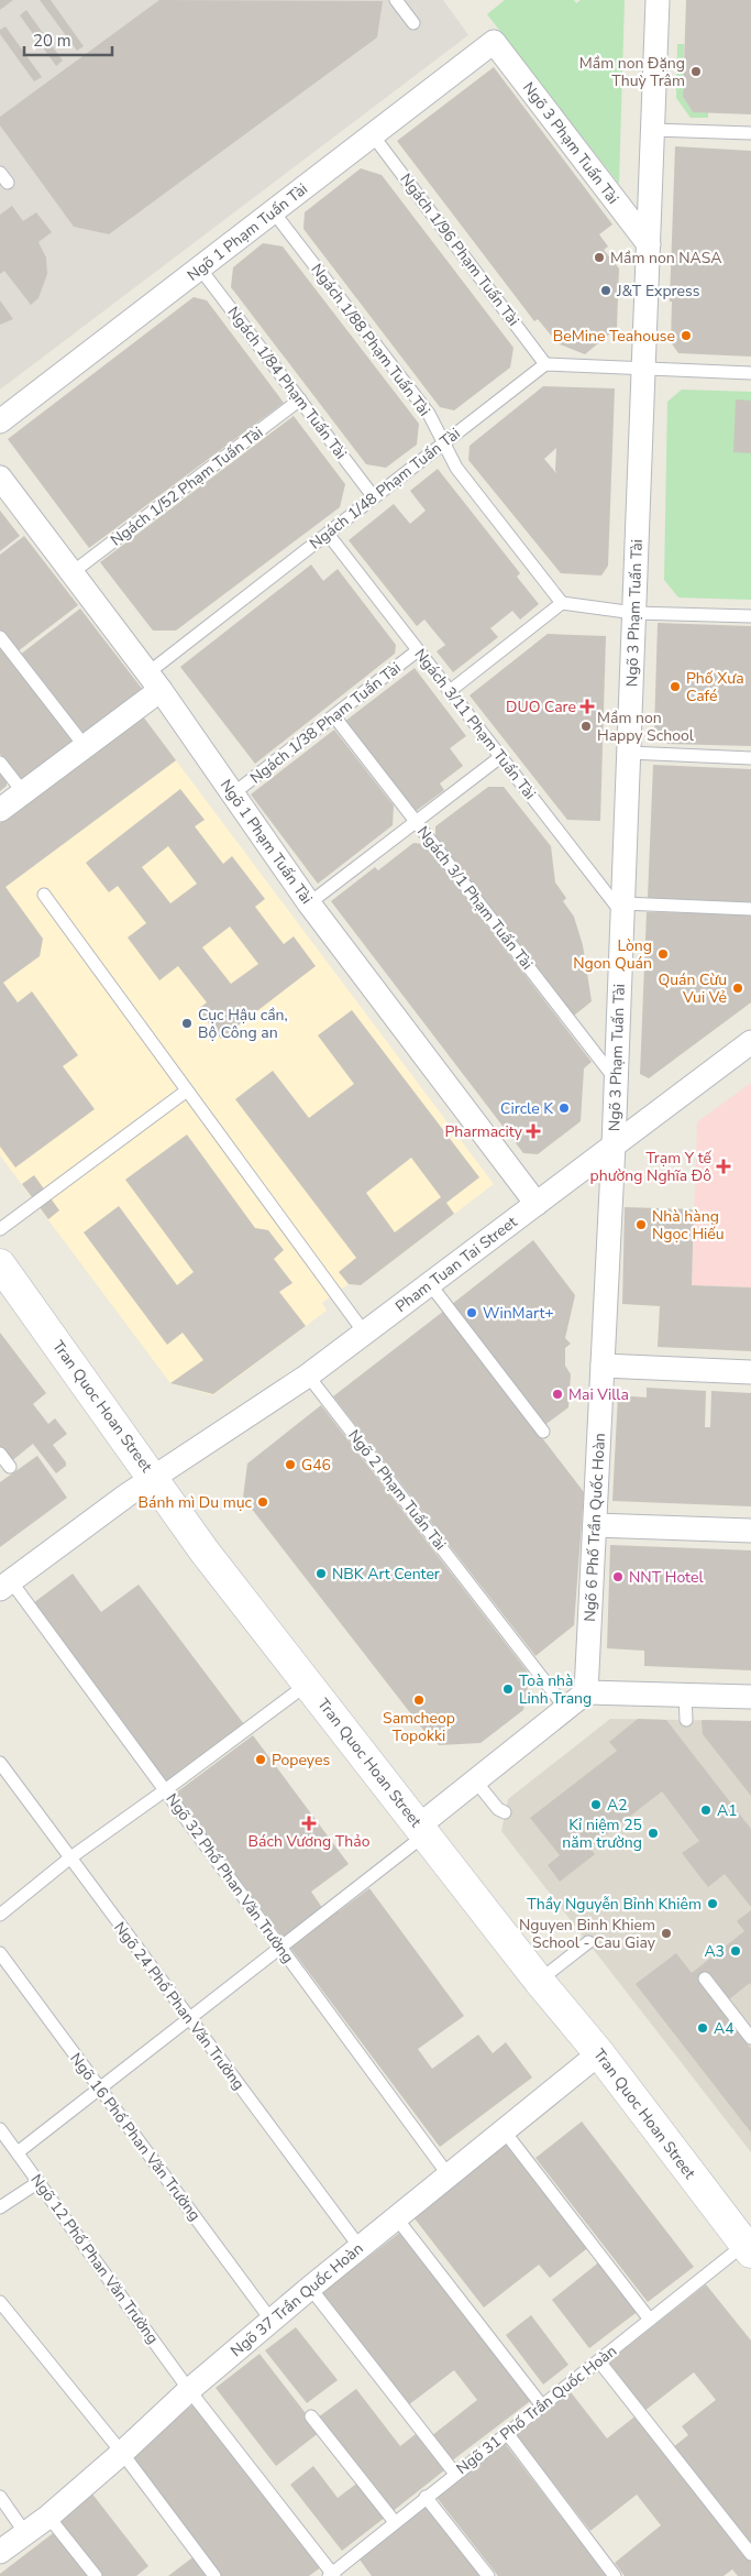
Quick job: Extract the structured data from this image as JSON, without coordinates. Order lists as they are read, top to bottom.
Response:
{
  "streets": {
    "street": [
      "Ngõ 3 Phạm Tuấn Tài",
      "Ngõ 1 Phạm Tuấn Tài",
      "Pham Tuan Tai Street",
      "Tran Quoc Hoan Street",
      "Ngõ 6 Phố Trần Quốc Hoàn",
      "Ngõ 37 Trần Quốc Hoàn"
    ],
    "lane": [
      "Ngách 1/96 Phạm Tuấn Tài",
      "Ngách 1/88 Phạm Tuấn Tài",
      "Ngách 1/84 Phạm Tuấn Tài",
      "Ngách 1/52 Phạm Tuấn Tài",
      "Ngách 1/48 Phạm Tuấn Tài",
      "Ngách 1/38 Phạm Tuấn Tài",
      "Ngách 3/11 Phạm Tuấn Tài",
      "Ngách 3/1 Phạm Tuấn Tài",
      "Ngõ 2 Phạm Tuấn Tài",
      "Ngõ 32 Phố Phan Văn Trường",
      "Ngõ 24 Phố Phan Văn Trường",
      "Ngõ 16 Phố Phan Văn Trường",
      "Ngõ 12 Phố Phan Văn Trường",
      "Ngõ 31 Phố Trần Quốc Hoàn"
    ]
  },
  "crossings": [
    ["Ngõ 3 Phạm Tuấn Tài", "Ngõ 1 Phạm Tuấn Tài"],
    ["Ngõ 3 Phạm Tuấn Tài", "Ngách 3/11 Phạm Tuấn Tài"],
    ["Ngõ 3 Phạm Tuấn Tài", "Ngách 3/1 Phạm Tuấn Tài"],
    ["Ngõ 3 Phạm Tuấn Tài", "Pham Tuan Tai Street"],
    ["Ngõ 3 Phạm Tuấn Tài", "Ngõ 6 Phố Trần Quốc Hoàn"],
    ["Ngõ 1 Phạm Tuấn Tài", "Ngách 1/96 Phạm Tuấn Tài"],
    ["Ngõ 1 Phạm Tuấn Tài", "Ngách 1/88 Phạm Tuấn Tài"],
    ["Ngõ 1 Phạm Tuấn Tài", "Ngách 1/84 Phạm Tuấn Tài"],
    ["Ngõ 1 Phạm Tuấn Tài", "Ngách 1/52 Phạm Tuấn Tài"],
    ["Ngõ 1 Phạm Tuấn Tài", "Ngách 1/48 Phạm Tuấn Tài"],
    ["Ngõ 1 Phạm Tuấn Tài", "Ngách 1/38 Phạm Tuấn Tài"],
    ["Ngõ 1 Phạm Tuấn Tài", "Pham Tuan Tai Street"],
    ["Ngách 1/96 Phạm Tuấn Tài", "Ngách 1/48 Phạm Tuấn Tài"],
    ["Ngách 1/88 Phạm Tuấn Tài", "Ngách 1/48 Phạm Tuấn Tài"],
    ["Ngách 1/84 Phạm Tuấn Tài", "Ngách 1/52 Phạm Tuấn Tài"],
    ["Ngách 1/84 Phạm Tuấn Tài", "Ngách 1/48 Phạm Tuấn Tài"],
    ["Ngách 1/48 Phạm Tuấn Tài", "Ngách 3/11 Phạm Tuấn Tài"],
    ["Ngách 1/38 Phạm Tuấn Tài", "Ngách 3/11 Phạm Tuấn Tài"],
    ["Ngách 1/38 Phạm Tuấn Tài", "Ngách 3/1 Phạm Tuấn Tài"],
    ["Pham Tuan Tai Street", "Tran Quoc Hoan Street"],
    ["Pham Tuan Tai Street", "Ngõ 2 Phạm Tuấn Tài"],
    ["Pham Tuan Tai Street", "Ngõ 6 Phố Trần Quốc Hoàn"],
    ["Pham Tuan Tai Street", "Ngõ 32 Phố Phan Văn Trường"],
    ["Tran Quoc Hoan Street", "Ngõ 37 Trần Quốc Hoàn"],
    ["Tran Quoc Hoan Street", "Ngõ 31 Phố Trần Quốc Hoàn"],
    ["Ngõ 32 Phố Phan Văn Trường", "Ngõ 37 Trần Quốc Hoàn"],
    ["Ngõ 24 Phố Phan Văn Trường", "Ngõ 37 Trần Quốc Hoàn"],
    ["Ngõ 16 Phố Phan Văn Trường", "Ngõ 37 Trần Quốc Hoàn"],
    ["Ngõ 12 Phố Phan Văn Trường", "Ngõ 37 Trần Quốc Hoàn"],
    ["Ngõ 12 Phố Phan Văn Trường", "Ngõ 31 Phố Trần Quốc Hoàn"]
  ],
  "places": {
    "other": [
      "Mầm non Đặng Thuỳ Trâm",
      "Mầm non NASA",
      "J&T Express",
      "BeMine Teahouse",
      "Phố Xưa Café",
      "Mầm non Happy School",
      "Lòng Ngon Quán",
      "Quán Cừu Vui Vẻ",
      "Cục Hậu cần, Bộ Công an",
      "Circle K",
      "Nhà hàng Ngọc Hiếu",
      "WinMart+",
      "Mai Villa",
      "G46",
      "Bánh mì Du mục",
      "NBK Art Center",
      "NNT Hotel",
      "Toà nhà Linh Trang",
      "Samcheop Topokki",
      "Popeyes",
      "A2",
      "A1",
      "Kỉ niệm 25 năm trường",
      "Thầy Nguyễn Bỉnh Khiêm",
      "Nguyen Binh Khiem School - Cau Giay",
      "A3",
      "A4"
    ],
    "health": [
      "DUO Care",
      "Pharmacity",
      "Trạm Y tế phường Nghĩa Đô",
      "Bách Vương Thảo"
    ]
  },
  "scale_bar": "20 m"
}
